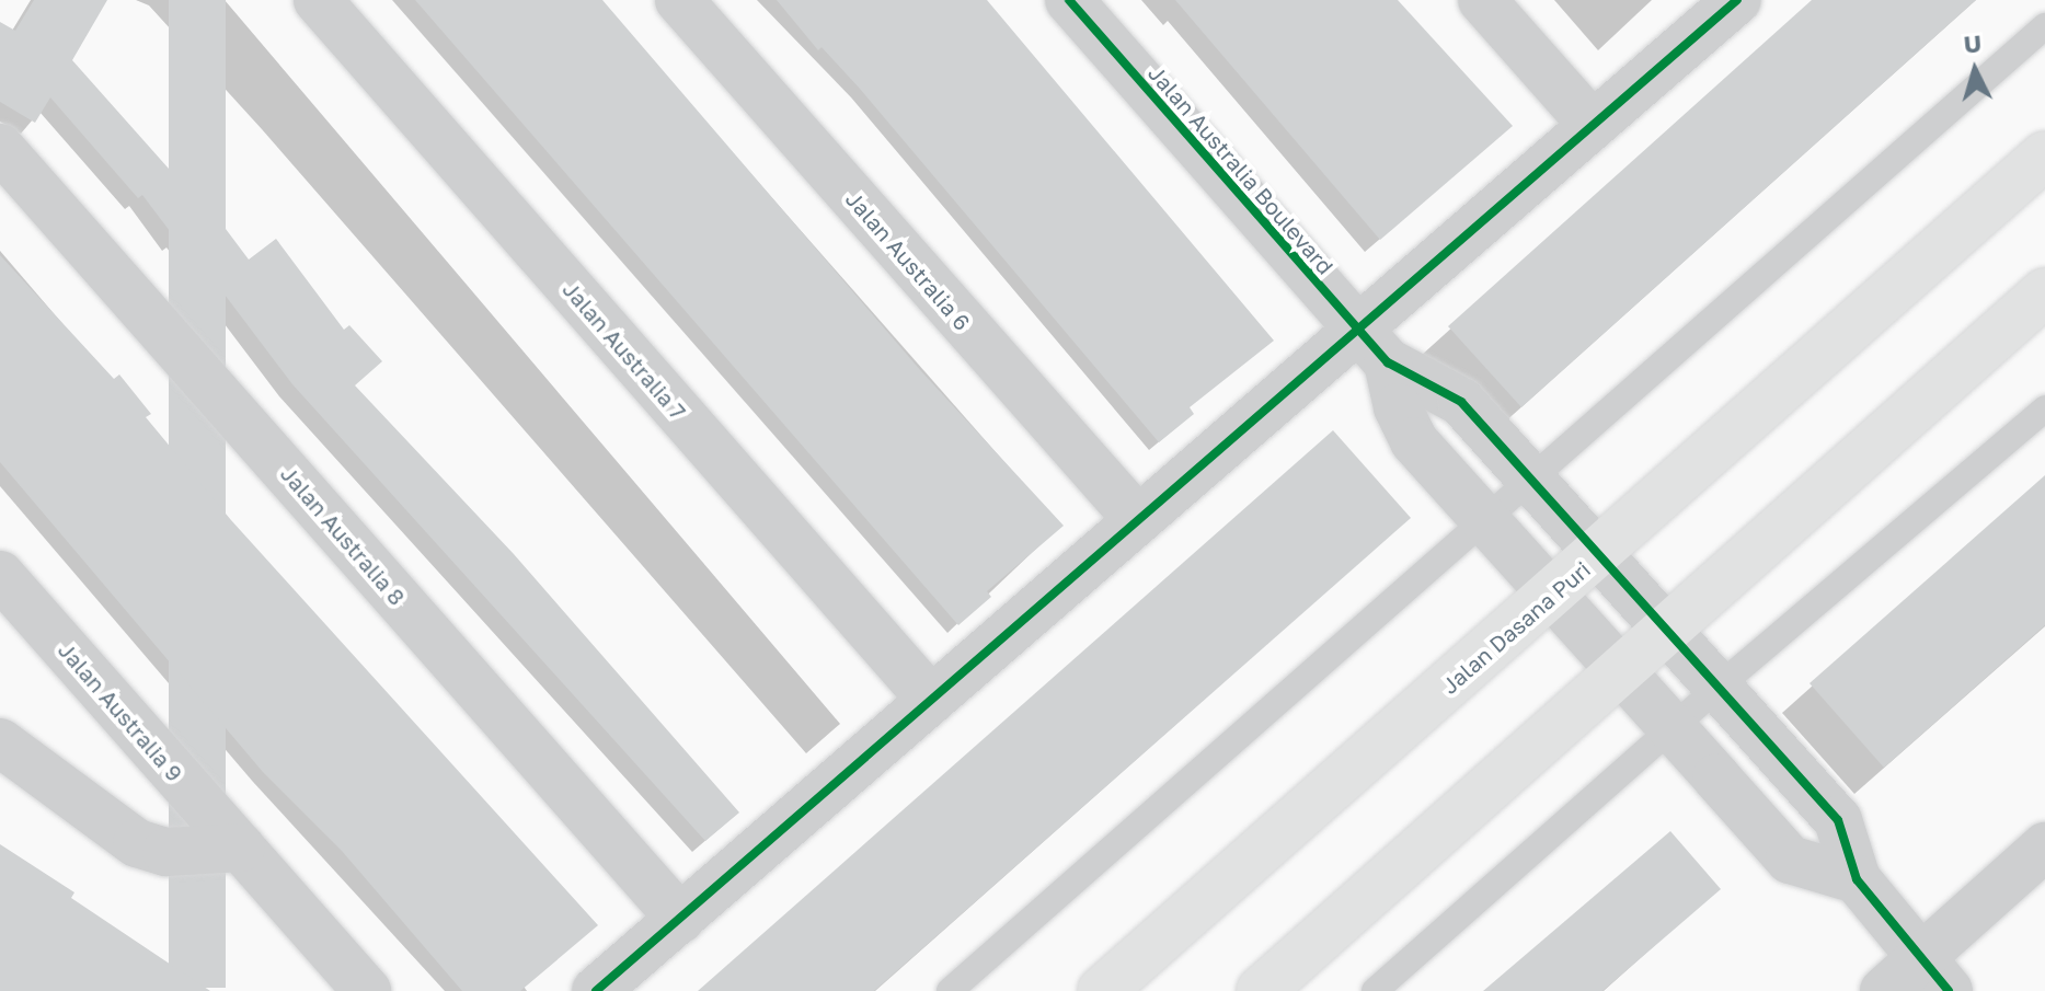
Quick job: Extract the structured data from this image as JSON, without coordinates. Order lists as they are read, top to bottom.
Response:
{
  "streets": {
    "main road": ["Jalan Dasana Puri"],
    "street": [
      "Jalan Australia Boulevard",
      "Jalan Australia 6",
      "Jalan Australia 7",
      "Jalan Australia 8",
      "Jalan Australia 9"
    ]
  },
  "north": "top"
}
